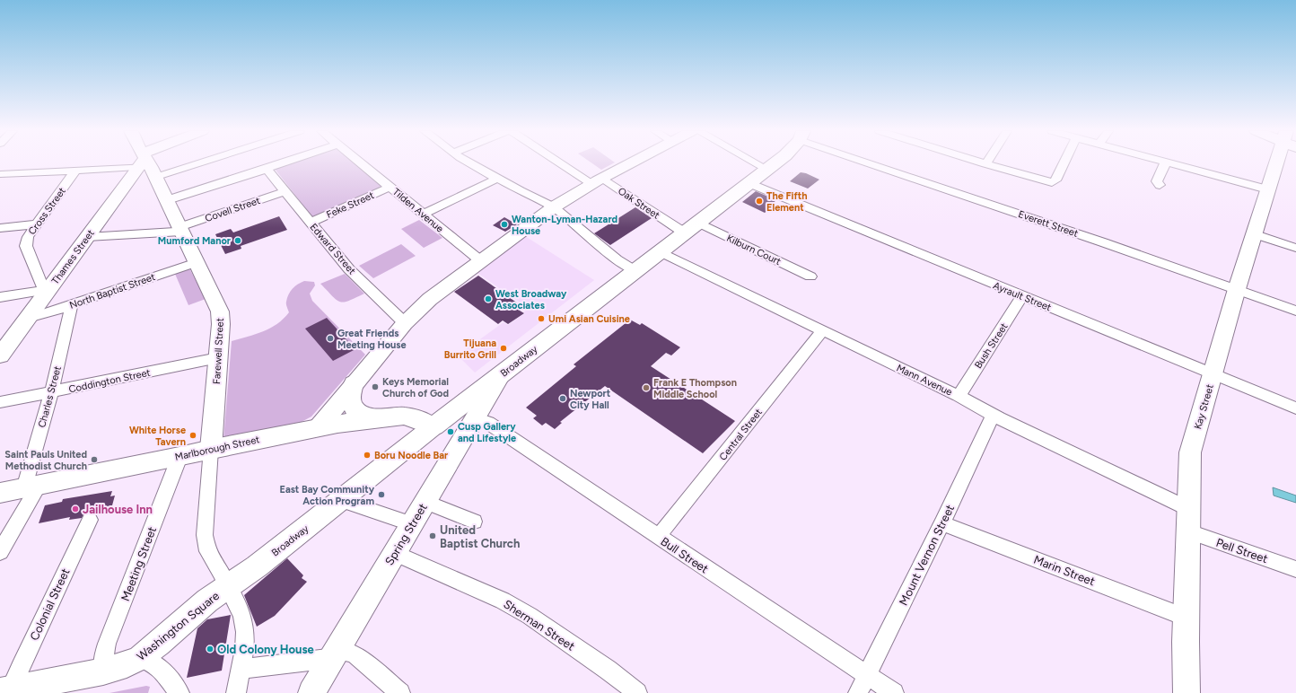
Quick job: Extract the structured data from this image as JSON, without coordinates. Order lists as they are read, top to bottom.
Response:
{
  "streets": {
    "main road": ["Broadway", "Marlborough Street"],
    "street": [
      "Oak Street",
      "Feke Street",
      "Covell Street",
      "Tilden Avenue",
      "Cross Street",
      "Everett Street",
      "Edward Street",
      "Kilburn Court",
      "Thames Street",
      "North Baptist Street",
      "Ayrault Street",
      "Bush Street",
      "Farewell Street",
      "Mann Avenue",
      "Coddington Street",
      "Charles Street",
      "Kay Street",
      "Central Street",
      "Spring Street",
      "Pell Street",
      "Bull Street",
      "Mount Vernon Street",
      "Meeting Street",
      "Marin Street",
      "Colonial Street",
      "Sherman Street",
      "Washington Square"
    ]
  },
  "crossings": [
    ["Oak Street", "Broadway"],
    ["Feke Street", "Tilden Avenue"],
    ["Feke Street", "Edward Street"],
    ["Covell Street", "Edward Street"],
    ["Covell Street", "Thames Street"],
    ["Covell Street", "Farewell Street"],
    ["Cross Street", "Thames Street"],
    ["Everett Street", "Kay Street"],
    ["Kilburn Court", "Broadway"],
    ["Thames Street", "North Baptist Street"],
    ["Thames Street", "Farewell Street"],
    ["North Baptist Street", "Farewell Street"],
    ["North Baptist Street", "Charles Street"],
    ["Ayrault Street", "Bush Street"],
    ["Ayrault Street", "Broadway"],
    ["Ayrault Street", "Kay Street"],
    ["Bush Street", "Mann Avenue"],
    ["Farewell Street", "Broadway"],
    ["Farewell Street", "Coddington Street"],
    ["Farewell Street", "Marlborough Street"],
    ["Farewell Street", "Washington Square"],
    ["Broadway", "Mann Avenue"],
    ["Broadway", "Marlborough Street"],
    ["Broadway", "Spring Street"],
    ["Broadway", "Washington Square"],
    ["Mann Avenue", "Kay Street"],
    ["Mann Avenue", "Central Street"],
    ["Mann Avenue", "Pell Street"],
    ["Mann Avenue", "Mount Vernon Street"],
    ["Coddington Street", "Charles Street"],
    ["Charles Street", "Marlborough Street"],
    ["Kay Street", "Pell Street"],
    ["Kay Street", "Marin Street"],
    ["Central Street", "Bull Street"],
    ["Marlborough Street", "Meeting Street"],
    ["Spring Street", "Bull Street"],
    ["Spring Street", "Sherman Street"],
    ["Bull Street", "Mount Vernon Street"],
    ["Mount Vernon Street", "Marin Street"],
    ["Meeting Street", "Washington Square"],
    ["Colonial Street", "Washington Square"]
  ],
  "places": [
    "The Fifth Element",
    "Wanton-Lyman-Hazard House",
    "Mumford Manor",
    "West Broadway Associates",
    "Umi Asian Cuisine",
    "Great Friends Meeting House",
    "Tijuana Burrito Grill",
    "Keys Memorial Church of God",
    "Frank E Thompson Middle School",
    "Newport City Hall",
    "Cusp Gallery and Lifestyle",
    "White Horse Tavern",
    "Boru Noodle Bar",
    "Saint Pauls United Methodist Church",
    "East Bay Community Action Program",
    "Jailhouse Inn",
    "United Baptist Church",
    "Old Colony House"
  ]
}
